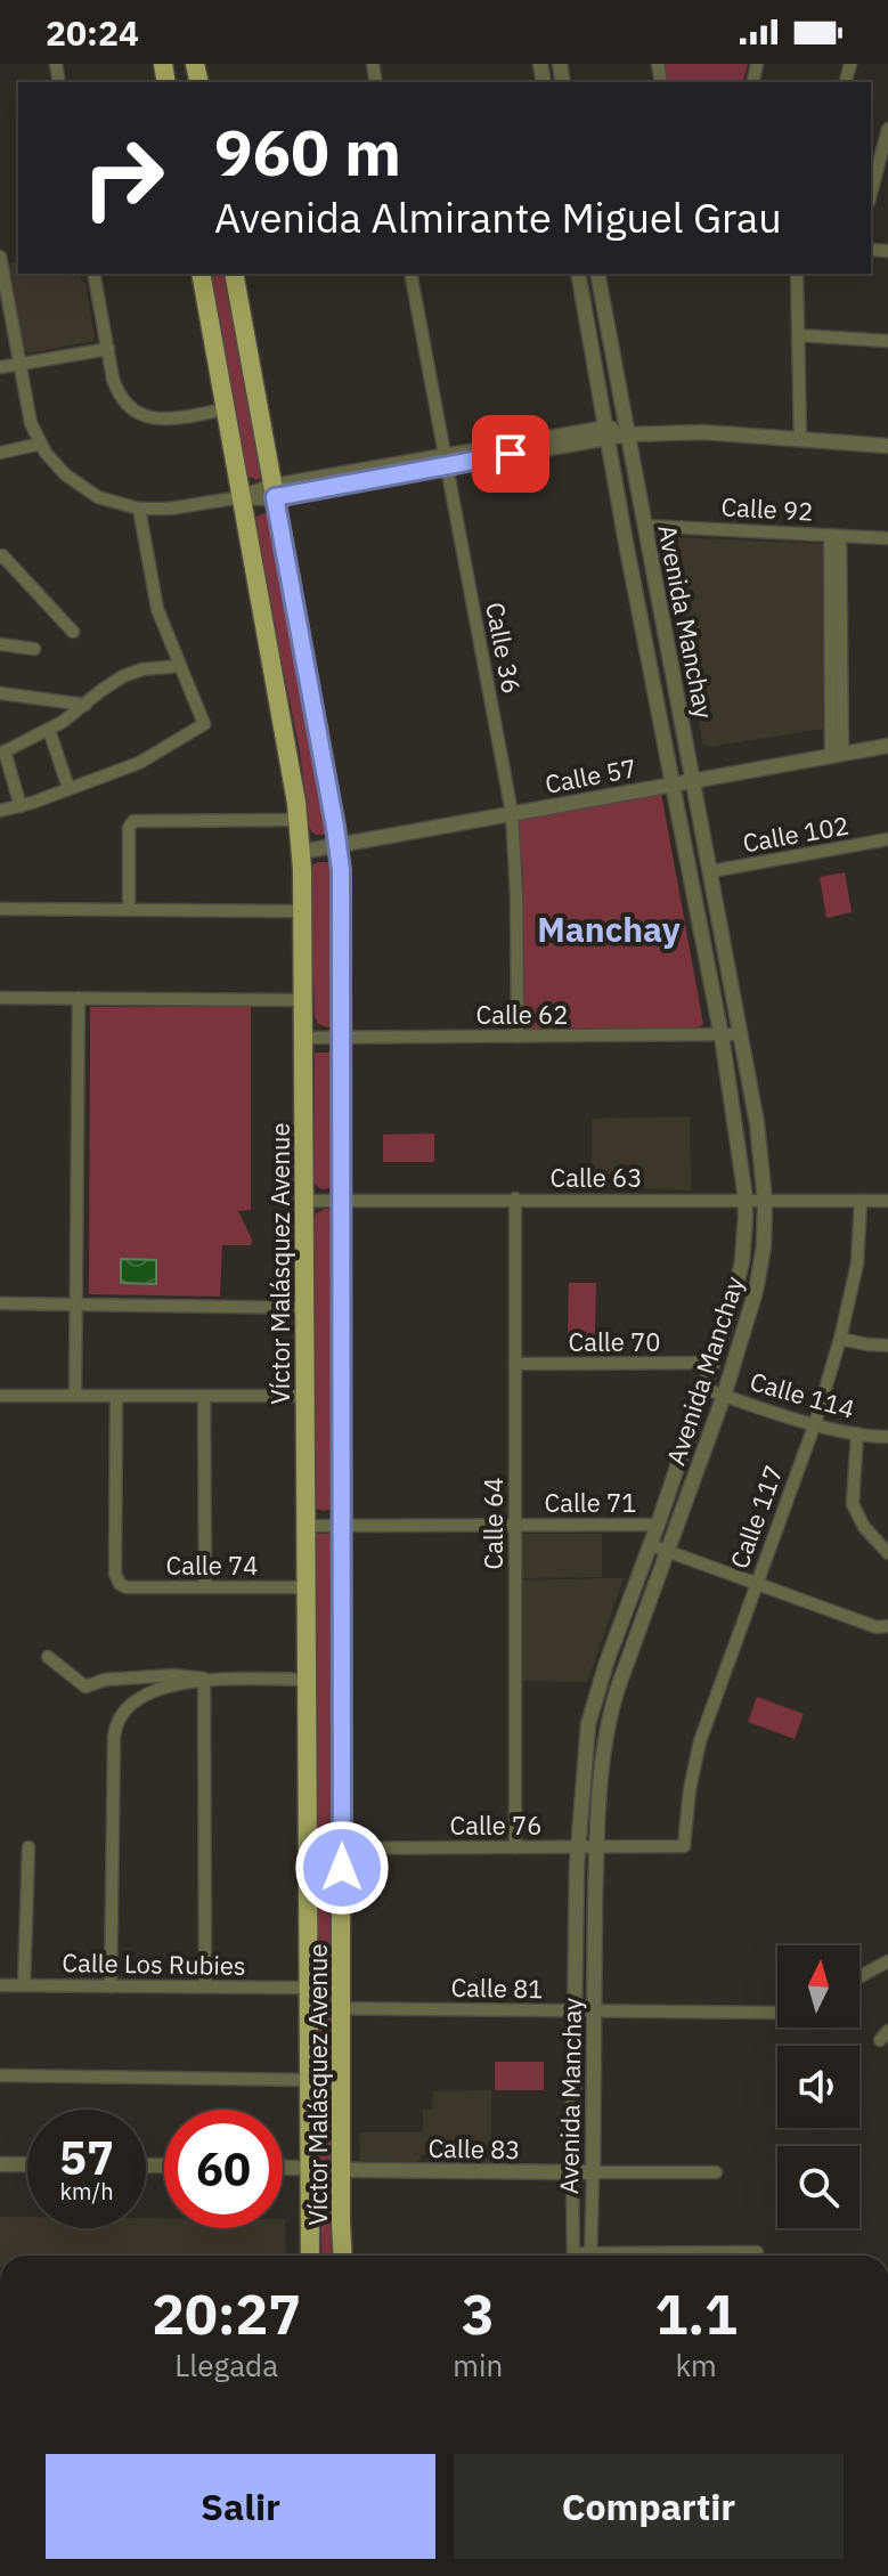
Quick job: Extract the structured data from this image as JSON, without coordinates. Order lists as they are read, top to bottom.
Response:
{
  "streets": {
    "main road": ["Víctor Malásquez Avenue"],
    "street": [
      "Calle 92",
      "Avenida Manchay",
      "Calle 36",
      "Calle 57",
      "Calle 102",
      "Calle 62",
      "Calle 63",
      "Calle 70",
      "Calle 114",
      "Calle 71",
      "Calle 117",
      "Calle 64",
      "Calle 74",
      "Calle 76",
      "Calle Los Rubies",
      "Calle 81",
      "Calle 83"
    ]
  },
  "crossings": [
    ["Calle 92", "Avenida Manchay"],
    ["Avenida Manchay", "Calle 57"],
    ["Avenida Manchay", "Calle 102"],
    ["Avenida Manchay", "Calle 62"],
    ["Avenida Manchay", "Calle 63"],
    ["Avenida Manchay", "Calle 70"],
    ["Avenida Manchay", "Calle 114"],
    ["Avenida Manchay", "Calle 71"],
    ["Avenida Manchay", "Calle 76"],
    ["Avenida Manchay", "Calle 81"],
    ["Avenida Manchay", "Calle 83"],
    ["Calle 36", "Calle 57"],
    ["Calle 36", "Calle 62"],
    ["Calle 57", "Víctor Malásquez Avenue"],
    ["Calle 62", "Víctor Malásquez Avenue"],
    ["Calle 63", "Víctor Malásquez Avenue"],
    ["Calle 63", "Calle 117"],
    ["Calle 63", "Calle 64"],
    ["Víctor Malásquez Avenue", "Calle 71"],
    ["Víctor Malásquez Avenue", "Calle 74"],
    ["Víctor Malásquez Avenue", "Calle 76"],
    ["Víctor Malásquez Avenue", "Calle Los Rubies"],
    ["Víctor Malásquez Avenue", "Calle 81"],
    ["Víctor Malásquez Avenue", "Calle 83"],
    ["Calle 70", "Calle 64"],
    ["Calle 114", "Calle 117"],
    ["Calle 71", "Calle 64"],
    ["Calle 117", "Calle 76"],
    ["Calle 64", "Calle 76"]
  ],
  "districts": ["Manchay"],
  "north": "top",
  "page": {
    "status": "20:24",
    "turn": ["960 m", "Avenida Almirante Miguel Grau"],
    "speed": "57 km/h",
    "limit": "60",
    "eta": [
      "20:27",
      "Llegada",
      "3",
      "min",
      "1.1",
      "km"
    ],
    "buttons": ["Salir", "Compartir"]
  }
}
